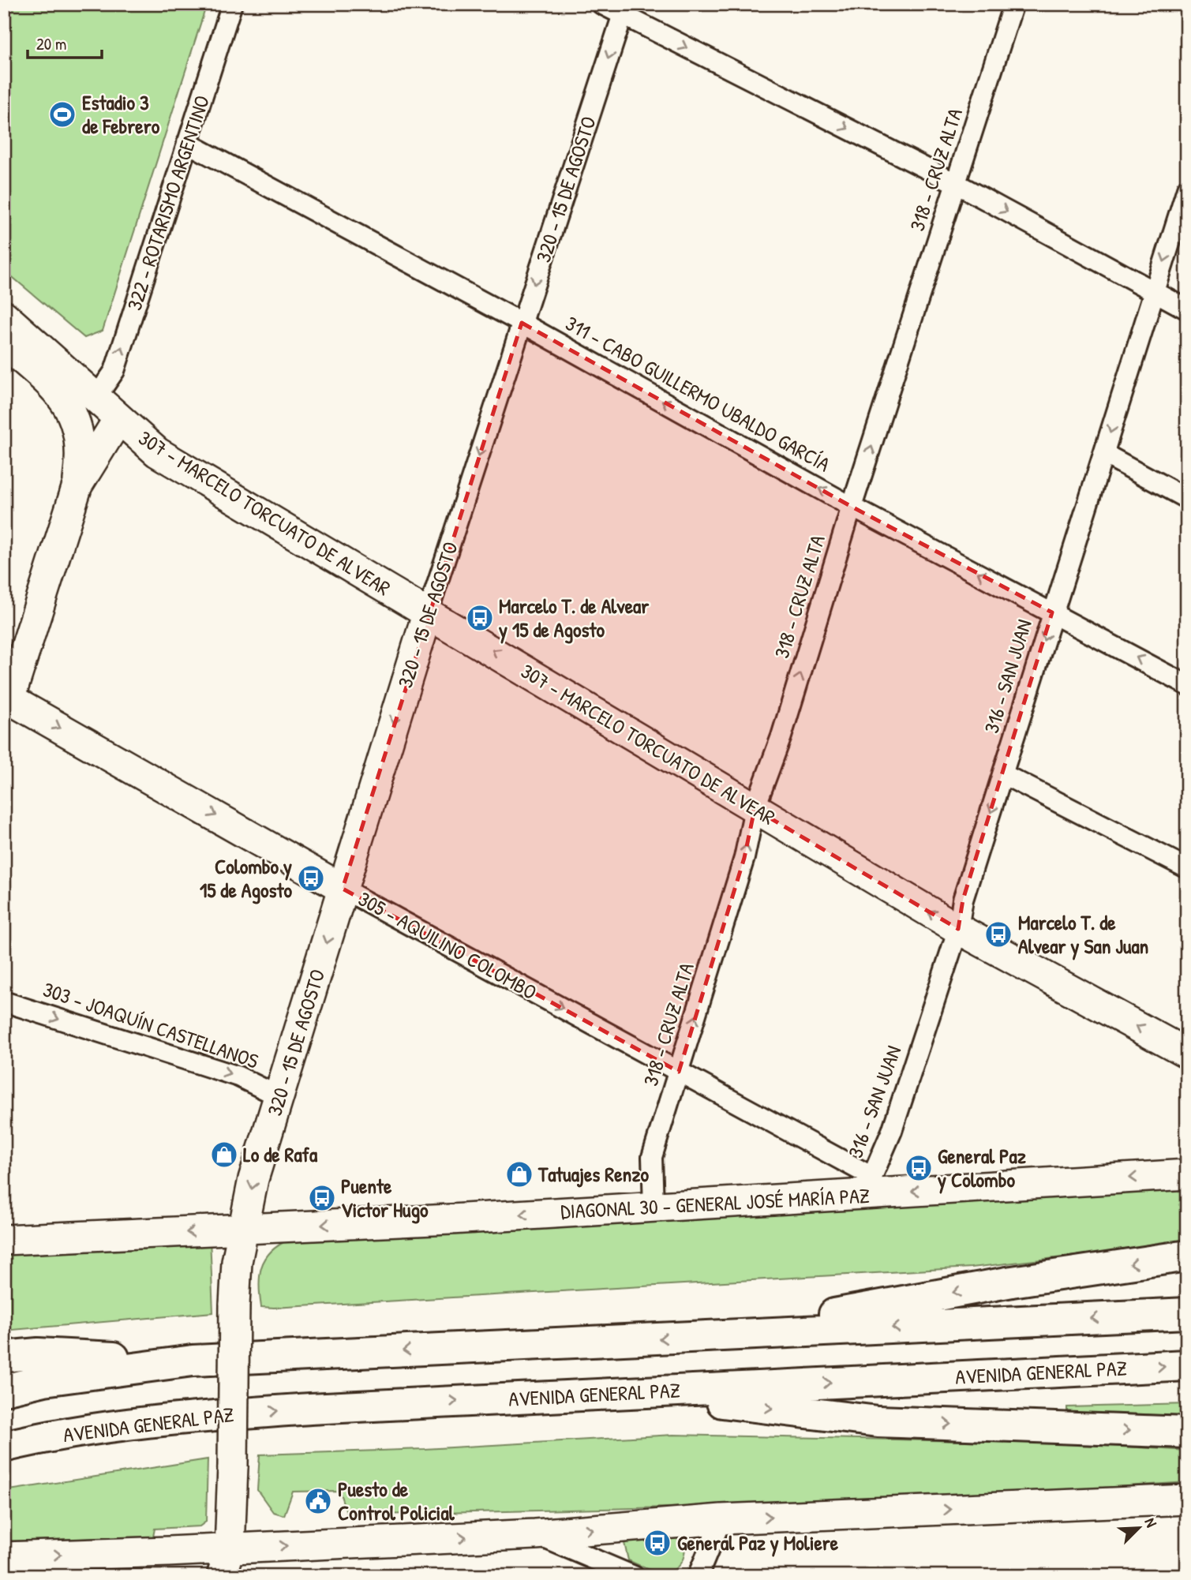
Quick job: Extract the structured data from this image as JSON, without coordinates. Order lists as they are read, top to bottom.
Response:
{
  "streets": {
    "highway": ["AVENIDA GENERAL PAZ"],
    "street": [
      "318 - CRUZ ALTA",
      "320 - 15 DE AGOSTO",
      "322 - ROTARISMO ARGENTINO",
      "311 - CABO GUILLERMO UBALDO GARCÍA",
      "307 - MARCELO TORCUATO DE ALVEAR",
      "316 - SAN JUAN",
      "305 - AQUILINO COLOMBO",
      "303 - JOAQUÍN CASTELLANOS",
      "DIAGONAL 30 - GENERAL JOSÉ MARÍA PAZ"
    ]
  },
  "crossings": [
    ["318 - CRUZ ALTA", "311 - CABO GUILLERMO UBALDO GARCÍA"],
    ["318 - CRUZ ALTA", "307 - MARCELO TORCUATO DE ALVEAR"],
    ["318 - CRUZ ALTA", "305 - AQUILINO COLOMBO"],
    ["318 - CRUZ ALTA", "DIAGONAL 30 - GENERAL JOSÉ MARÍA PAZ"],
    ["320 - 15 DE AGOSTO", "311 - CABO GUILLERMO UBALDO GARCÍA"],
    ["320 - 15 DE AGOSTO", "307 - MARCELO TORCUATO DE ALVEAR"],
    ["320 - 15 DE AGOSTO", "305 - AQUILINO COLOMBO"],
    ["320 - 15 DE AGOSTO", "303 - JOAQUÍN CASTELLANOS"],
    ["320 - 15 DE AGOSTO", "DIAGONAL 30 - GENERAL JOSÉ MARÍA PAZ"],
    ["322 - ROTARISMO ARGENTINO", "311 - CABO GUILLERMO UBALDO GARCÍA"],
    ["322 - ROTARISMO ARGENTINO", "307 - MARCELO TORCUATO DE ALVEAR"],
    ["311 - CABO GUILLERMO UBALDO GARCÍA", "316 - SAN JUAN"],
    ["307 - MARCELO TORCUATO DE ALVEAR", "316 - SAN JUAN"],
    ["316 - SAN JUAN", "305 - AQUILINO COLOMBO"],
    ["316 - SAN JUAN", "DIAGONAL 30 - GENERAL JOSÉ MARÍA PAZ"],
    ["305 - AQUILINO COLOMBO", "DIAGONAL 30 - GENERAL JOSÉ MARÍA PAZ"]
  ],
  "one_way": [
    "318 - CRUZ ALTA",
    "320 - 15 DE AGOSTO",
    "322 - ROTARISMO ARGENTINO",
    "311 - CABO GUILLERMO UBALDO GARCÍA",
    "307 - MARCELO TORCUATO DE ALVEAR",
    "316 - SAN JUAN",
    "305 - AQUILINO COLOMBO",
    "303 - JOAQUÍN CASTELLANOS",
    "DIAGONAL 30 - GENERAL JOSÉ MARÍA PAZ"
  ],
  "places": {
    "sports": ["Estadio 3 de Febrero"],
    "bus stop": [
      "Marcelo T. de Alvear y 15 de Agosto",
      "Colombo y 15 de Agosto",
      "Marcelo T. de Alvear y San Juan",
      "General Paz y Colombo",
      "Puente Victor Hugo",
      "General Paz y Moliere"
    ],
    "shop": ["Lo de Rafa", "Tatuajes Renzo"],
    "public building": ["Puesto de Control Policial"]
  },
  "scale_bar": "20 m",
  "north": "top right"
}
